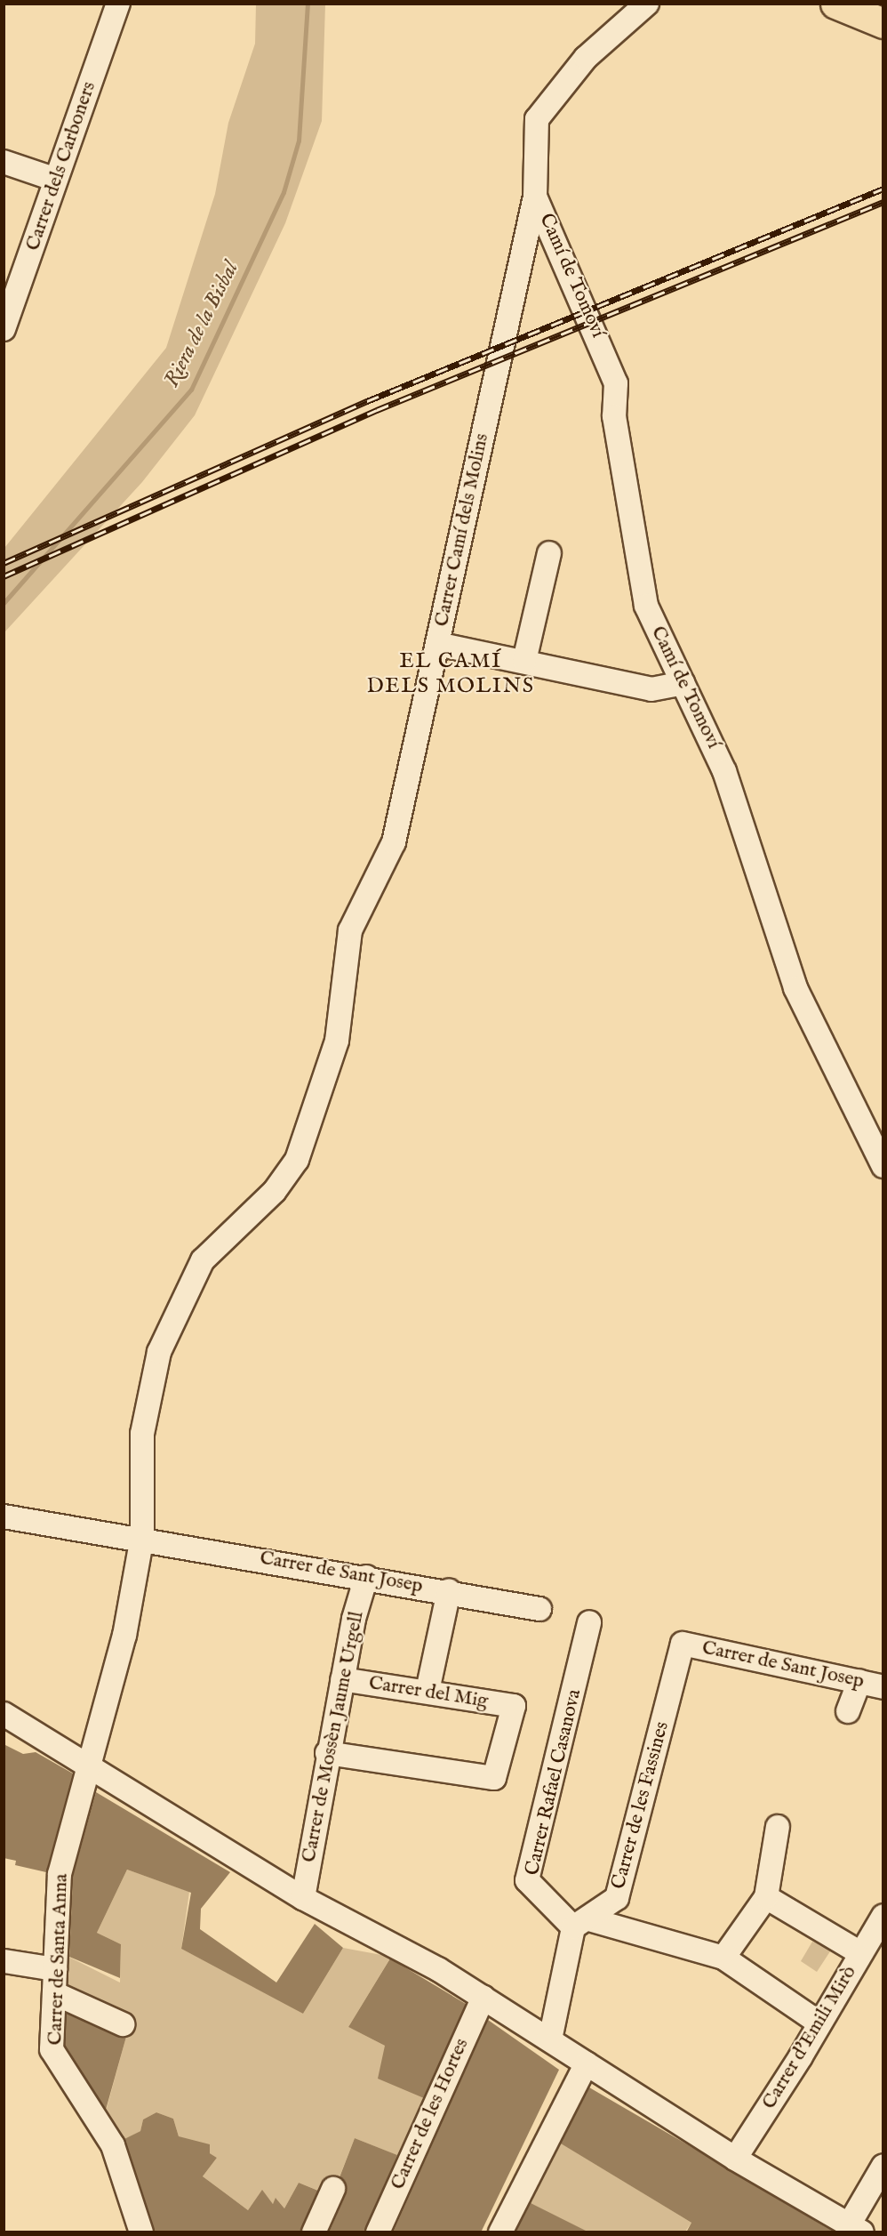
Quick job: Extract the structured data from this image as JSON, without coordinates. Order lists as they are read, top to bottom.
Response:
{
  "streets": {
    "street": [
      "Carrer dels Carboners",
      "Camí de Tomoví",
      "Carrer Camí dels Molins",
      "Carrer de Sant Josep",
      "Carrer del Mig",
      "Carrer de Mossèn Jaume Urgell",
      "Carrer Rafael Casanova",
      "Carrer de les Fassines",
      "Carrer de Santa Anna",
      "Carrer d'Emili Mirò",
      "Carrer de les Hortes"
    ]
  },
  "crossings": [
    ["Camí de Tomoví", "Carrer Camí dels Molins"],
    ["Carrer Camí dels Molins", "Carrer de Sant Josep"],
    ["Carrer Camí dels Molins", "Carrer de Santa Anna"],
    ["Carrer de Sant Josep", "Carrer de Mossèn Jaume Urgell"],
    ["Carrer de Sant Josep", "Carrer de les Fassines"],
    ["Carrer del Mig", "Carrer de Mossèn Jaume Urgell"],
    ["Carrer Rafael Casanova", "Carrer de les Fassines"]
  ],
  "districts": ["EL CAMÍ DELS MOLINS"],
  "water": ["Riera de la Bisbal"]
}
